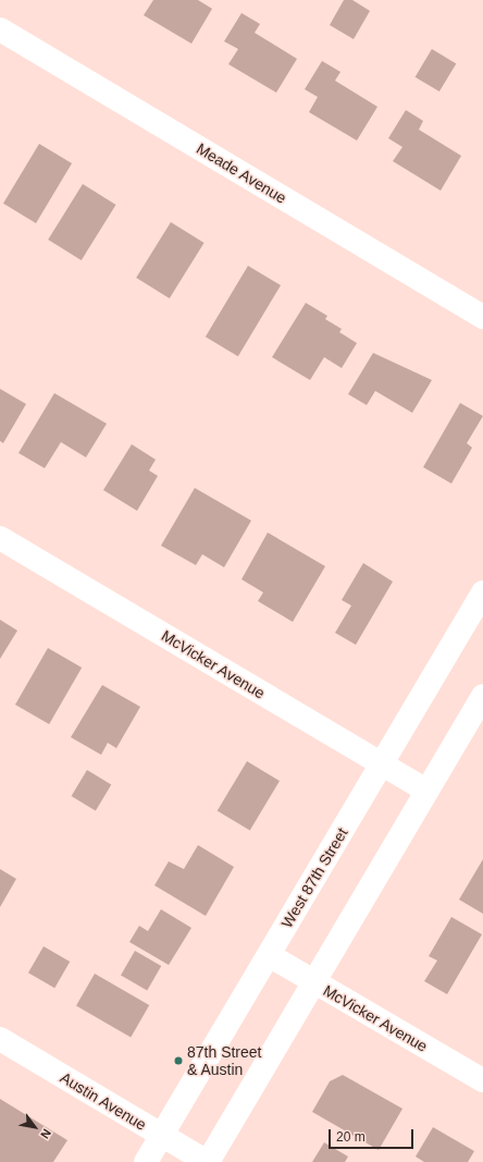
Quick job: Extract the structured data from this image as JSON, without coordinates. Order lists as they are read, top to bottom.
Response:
{
  "streets": {
    "street": [
      "Meade Avenue",
      "McVicker Avenue",
      "West 87th Street",
      "Austin Avenue"
    ]
  },
  "crossings": [
    ["McVicker Avenue", "West 87th Street"],
    ["West 87th Street", "Austin Avenue"]
  ],
  "places": ["87th Street & Austin"],
  "scale_bar": "20 m",
  "north": "bottom right"
}
